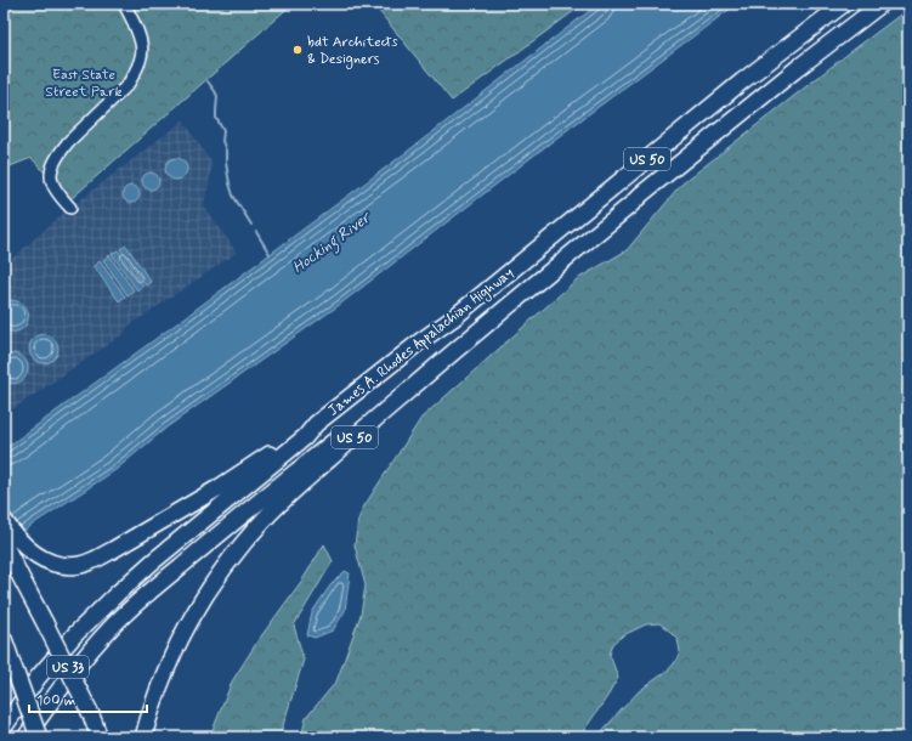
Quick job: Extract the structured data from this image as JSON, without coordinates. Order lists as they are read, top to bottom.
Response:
{
  "streets": {
    "highway": ["US 50", "James A. Rhodes Appalachian Highway", "US 33"]
  },
  "water": ["Hocking River"],
  "parks": ["East State Street Park"],
  "places": ["bdt Architects & Designers"],
  "scale_bar": "100 m"
}
